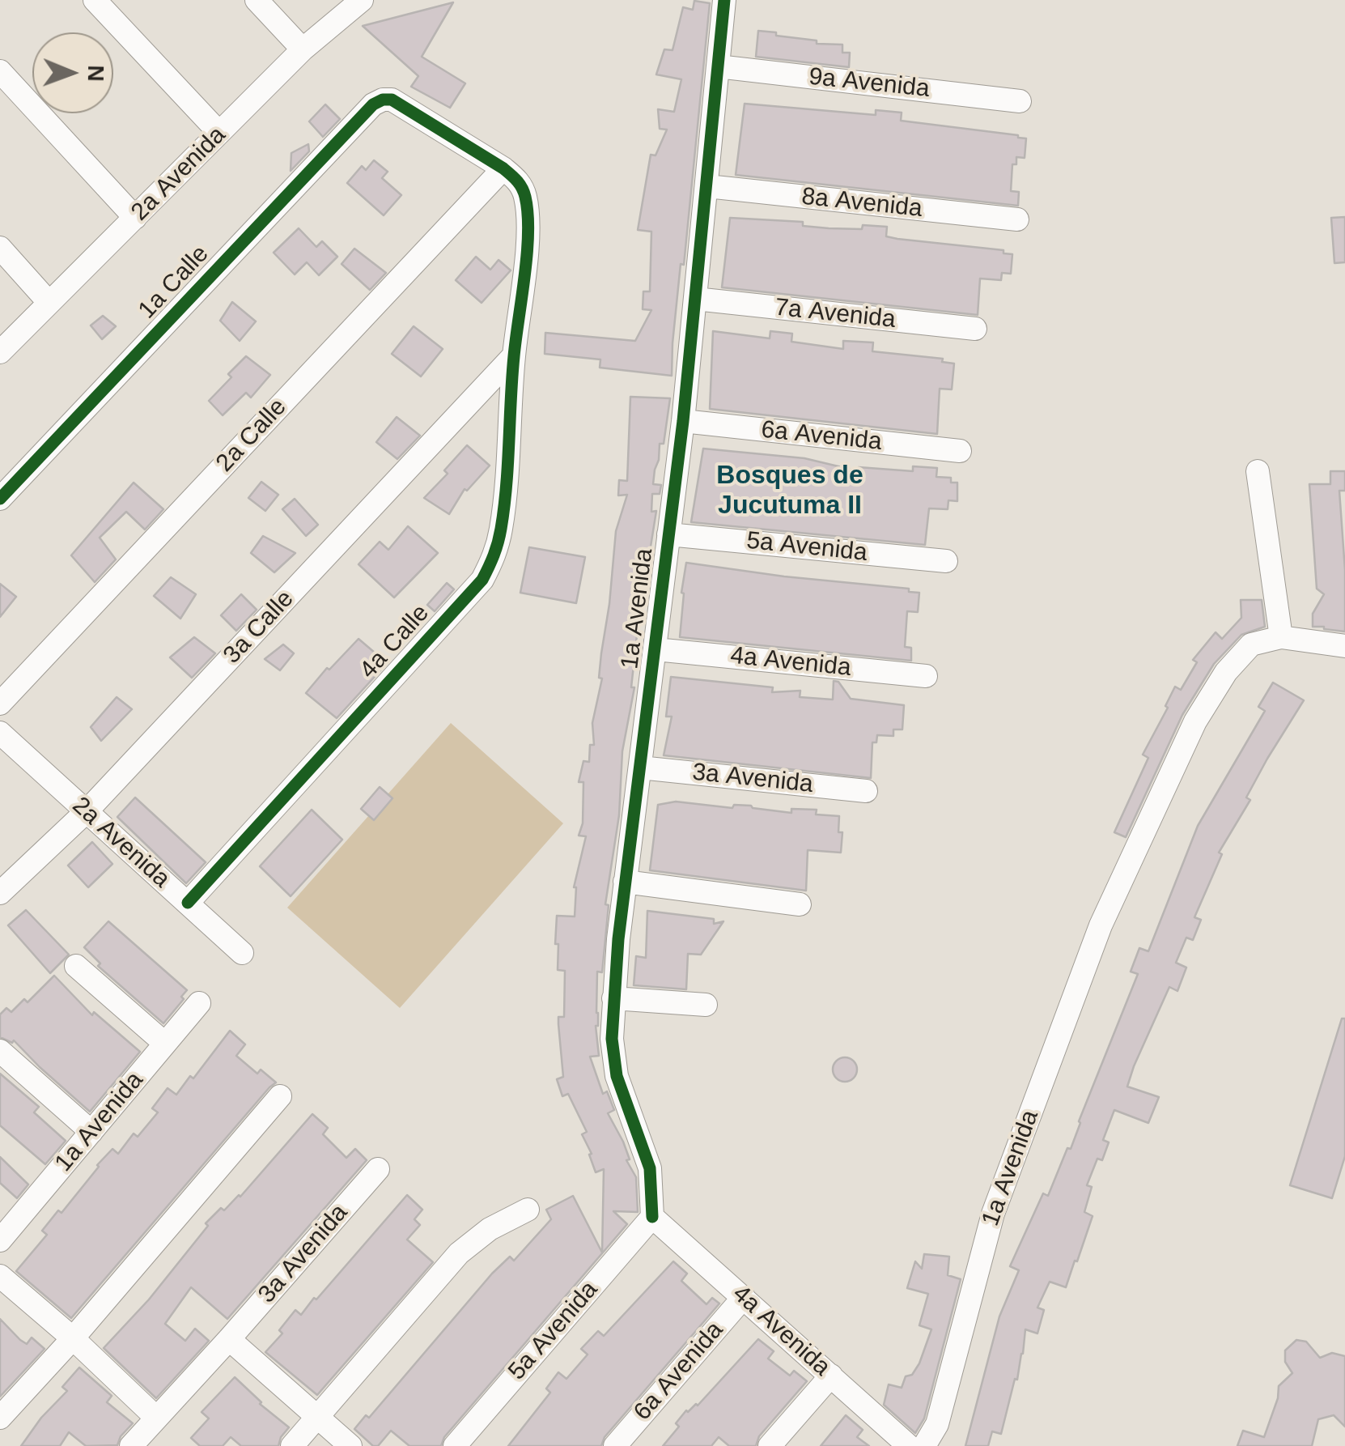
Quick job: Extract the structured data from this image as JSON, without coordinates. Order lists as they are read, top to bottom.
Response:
{
  "streets": {
    "street": [
      "9a Avenida",
      "2a Avenida",
      "8a Avenida",
      "1a Calle",
      "7a Avenida",
      "2a Calle",
      "6a Avenida",
      "5a Avenida",
      "1a Avenida",
      "3a Calle",
      "4a Calle",
      "4a Avenida",
      "3a Avenida"
    ]
  },
  "crossings": [
    ["9a Avenida", "1a Avenida"],
    ["2a Avenida", "3a Calle"],
    ["2a Avenida", "4a Calle"],
    ["8a Avenida", "1a Avenida"],
    ["1a Calle", "2a Calle"],
    ["7a Avenida", "1a Avenida"],
    ["6a Avenida", "1a Avenida"],
    ["6a Avenida", "4a Avenida"],
    ["5a Avenida", "1a Avenida"],
    ["5a Avenida", "4a Avenida"],
    ["1a Avenida", "4a Avenida"],
    ["1a Avenida", "3a Avenida"],
    ["3a Calle", "4a Calle"]
  ],
  "districts": ["Bosques de Jucutuma II"],
  "north": "right"
}
